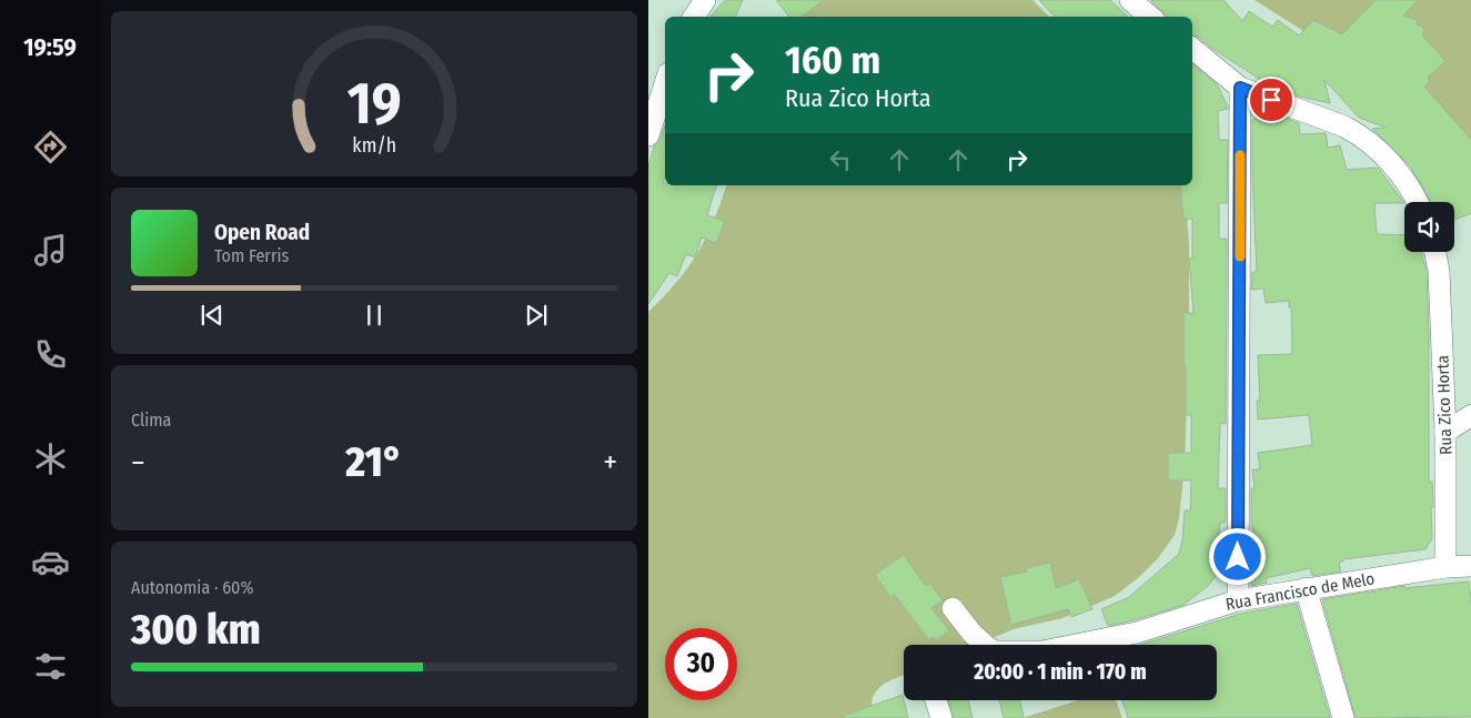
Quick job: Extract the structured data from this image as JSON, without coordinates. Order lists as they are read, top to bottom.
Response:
{
  "streets": {
    "street": ["Rua Zico Horta", "Rua Francisco de Melo"]
  },
  "crossings": [
    ["Rua Zico Horta", "Rua Francisco de Melo"]
  ],
  "page": {
    "tabs": "19:59",
    "turn": ["160 m", "Rua Zico Horta"],
    "song": ["Open Road", "Tom Ferris"],
    "tile": [
      "Clima",
      ["Autonomia · 60%", "300 km"]
    ],
    "heat": ["−", "21°", "+"],
    "limit": "30",
    "trip": "20:00 · 1 min · 170 m",
    "gauge": ["19", "km/h"]
  }
}
